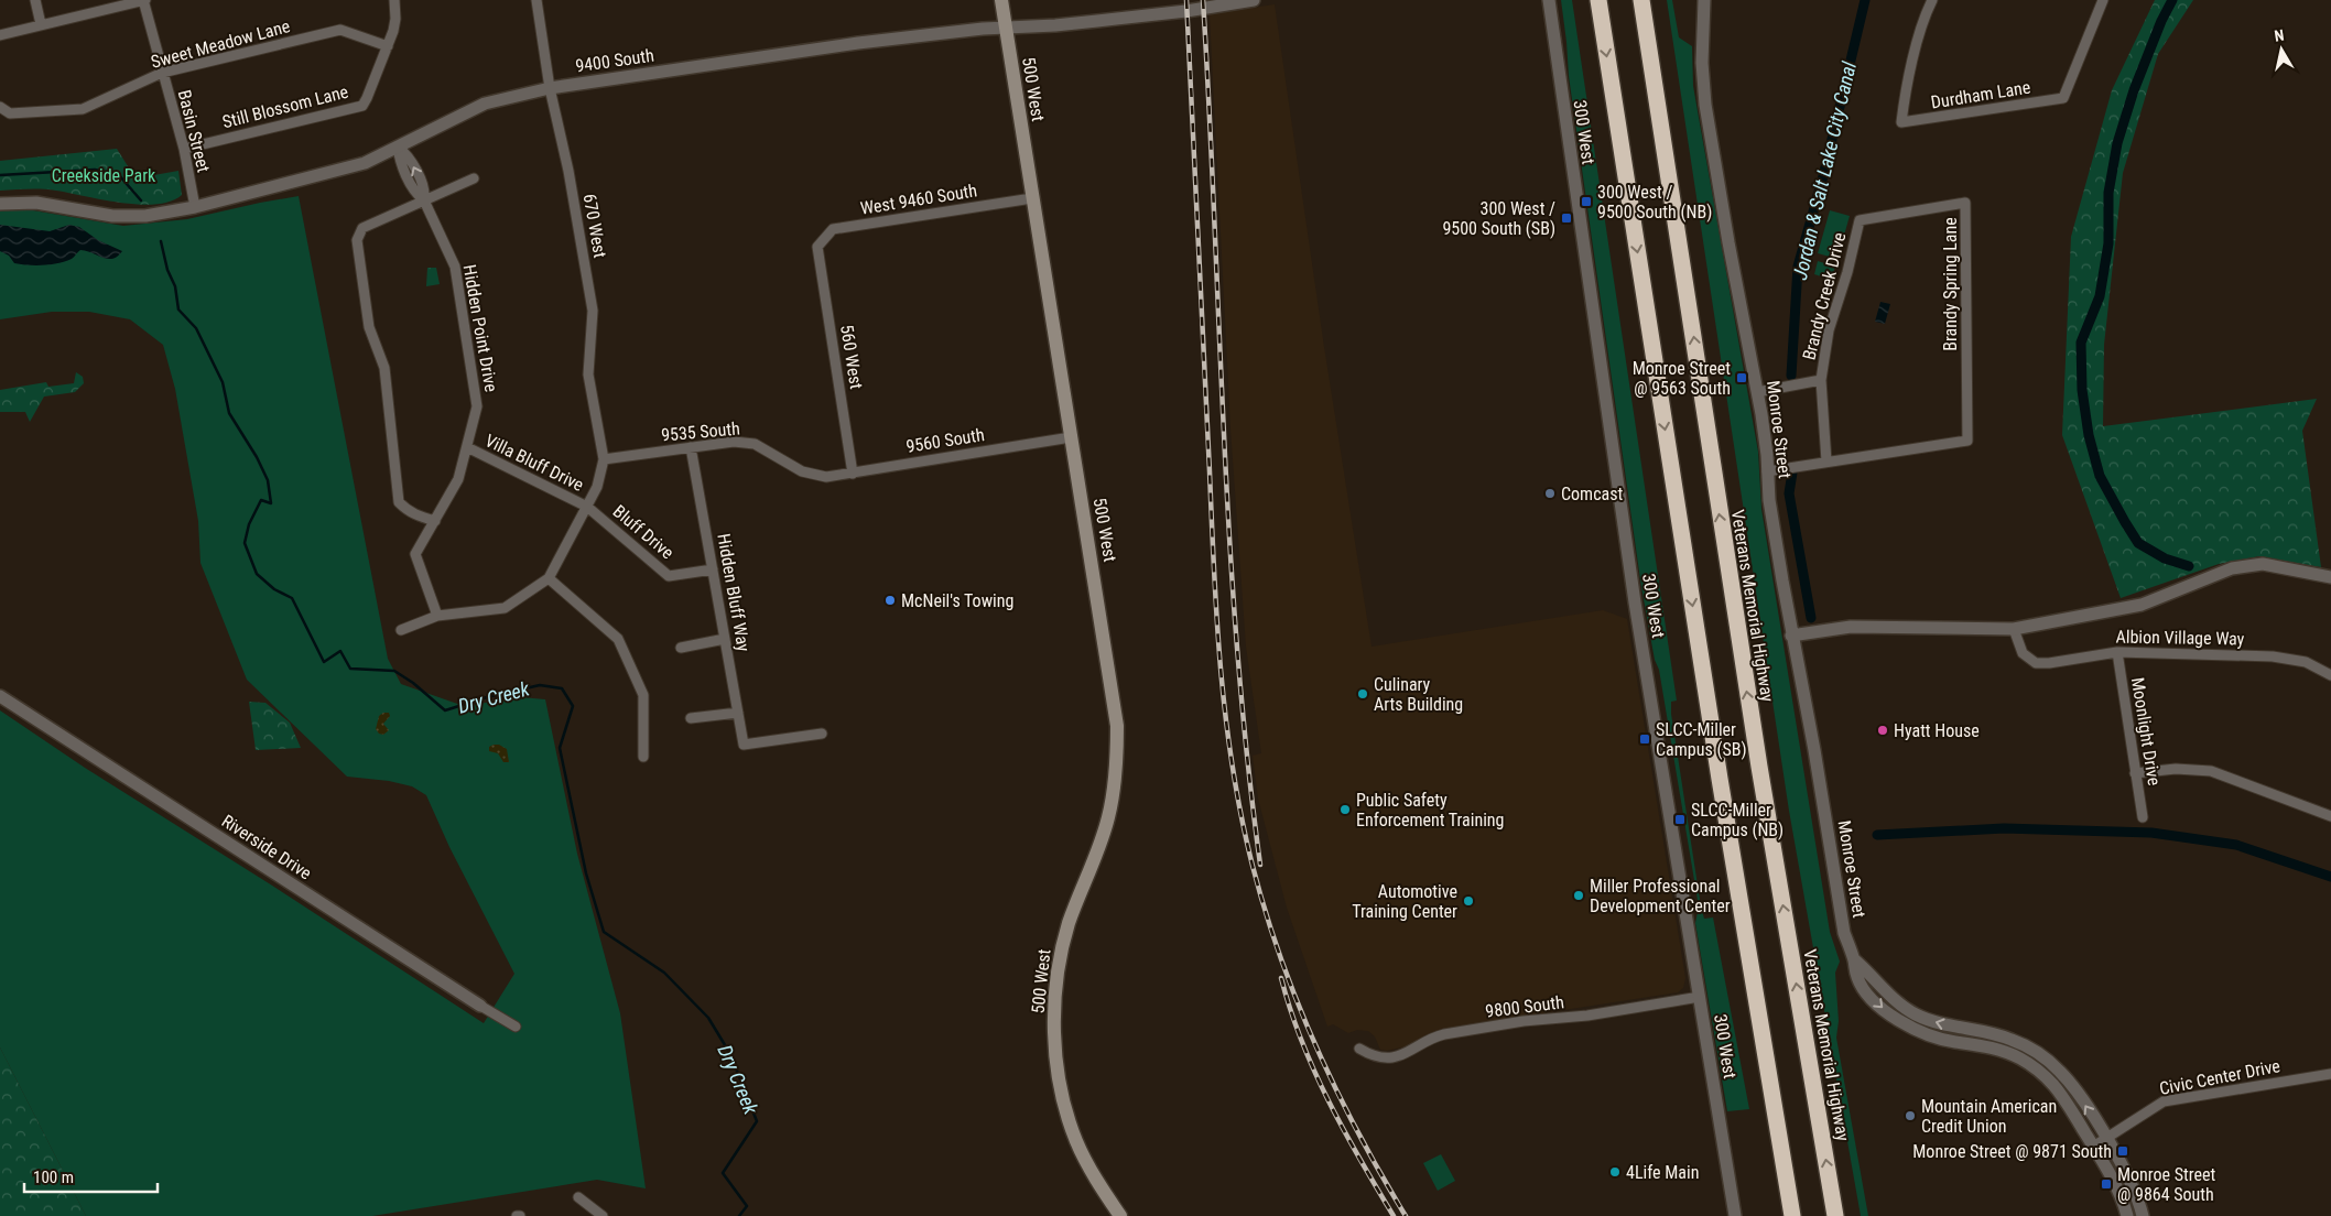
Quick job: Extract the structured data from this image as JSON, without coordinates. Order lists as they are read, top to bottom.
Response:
{
  "streets": {
    "highway": ["Veterans Memorial Highway"],
    "main road": ["500 West"],
    "street": [
      "Sweet Meadow Lane",
      "9400 South",
      "Durdham Lane",
      "Still Blossom Lane",
      "Basin Street",
      "300 West",
      "West 9460 South",
      "670 West",
      "Brandy Spring Lane",
      "Brandy Creek Drive",
      "Hidden Point Drive",
      "560 West",
      "Monroe Street",
      "9535 South",
      "9560 South",
      "Villa Bluff Drive",
      "Bluff Drive",
      "Hidden Bluff Way",
      "Albion Village Way",
      "Moonlight Drive",
      "Riverside Drive",
      "9800 South",
      "Civic Center Drive"
    ]
  },
  "crossings": [
    ["Sweet Meadow Lane", "Still Blossom Lane"],
    ["Sweet Meadow Lane", "Basin Street"],
    ["9400 South", "500 West"],
    ["9400 South", "Basin Street"],
    ["9400 South", "670 West"],
    ["9400 South", "Hidden Point Drive"],
    ["500 West", "West 9460 South"],
    ["500 West", "9560 South"],
    ["Still Blossom Lane", "Basin Street"],
    ["300 West", "9800 South"],
    ["West 9460 South", "560 West"],
    ["670 West", "9535 South"],
    ["Brandy Spring Lane", "Brandy Creek Drive"],
    ["Brandy Creek Drive", "Monroe Street"],
    ["Hidden Point Drive", "Villa Bluff Drive"],
    ["560 West", "9560 South"],
    ["Monroe Street", "Civic Center Drive"],
    ["9535 South", "9560 South"],
    ["9535 South", "Hidden Bluff Way"],
    ["Villa Bluff Drive", "Bluff Drive"],
    ["Bluff Drive", "Hidden Bluff Way"],
    ["Albion Village Way", "Moonlight Drive"]
  ],
  "water": ["Jordan & Salt Lake City Canal", "Dry Creek"],
  "parks": ["Creekside Park"],
  "places": {
    "transit": [
      "300 West / 9500 South (NB)",
      "300 West / 9500 South (SB)",
      "Monroe Street @ 9563 South",
      "SLCC-Miller Campus (SB)",
      "SLCC-Miller Campus (NB)",
      "Monroe Street @ 9871 South",
      "Monroe Street @ 9864 South"
    ],
    "other": [
      "Comcast",
      "McNeil's Towing",
      "Culinary Arts Building",
      "Hyatt House",
      "Public Safety Enforcement Training",
      "Miller Professional Development Center",
      "Automotive Training Center",
      "Mountain American Credit Union",
      "4Life Main"
    ]
  },
  "scale_bar": "100 m",
  "north": "top"
}
